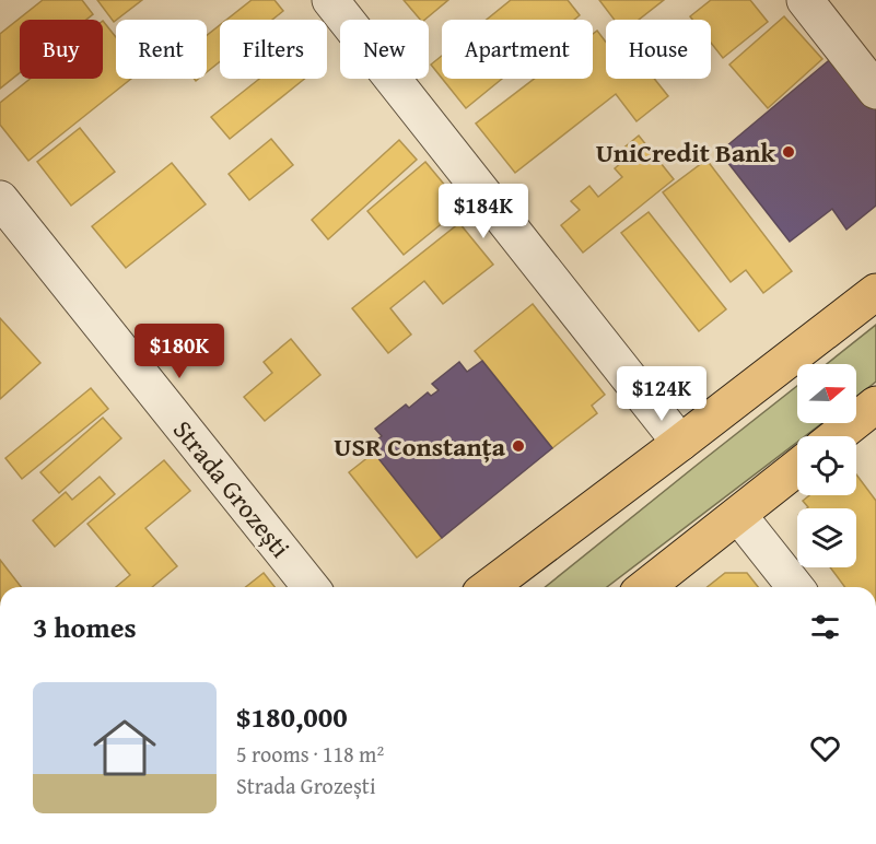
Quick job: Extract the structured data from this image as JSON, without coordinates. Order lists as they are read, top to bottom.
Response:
{
  "streets": {
    "street": ["Strada Grozești"]
  },
  "places": ["UniCredit Bank", "USR Constanța"],
  "north": "right",
  "page": {
    "chip": [
      "Buy",
      "Rent",
      "Filters",
      "New",
      "Apartment",
      "House"
    ],
    "price": ["$184K", "$180K", "$124K"],
    "heading": "3 homes",
    "list": [
      {
        "name": "$180,000",
        "note": "5 rooms · 118 m² · Strada Grozești"
      }
    ]
  }
}
